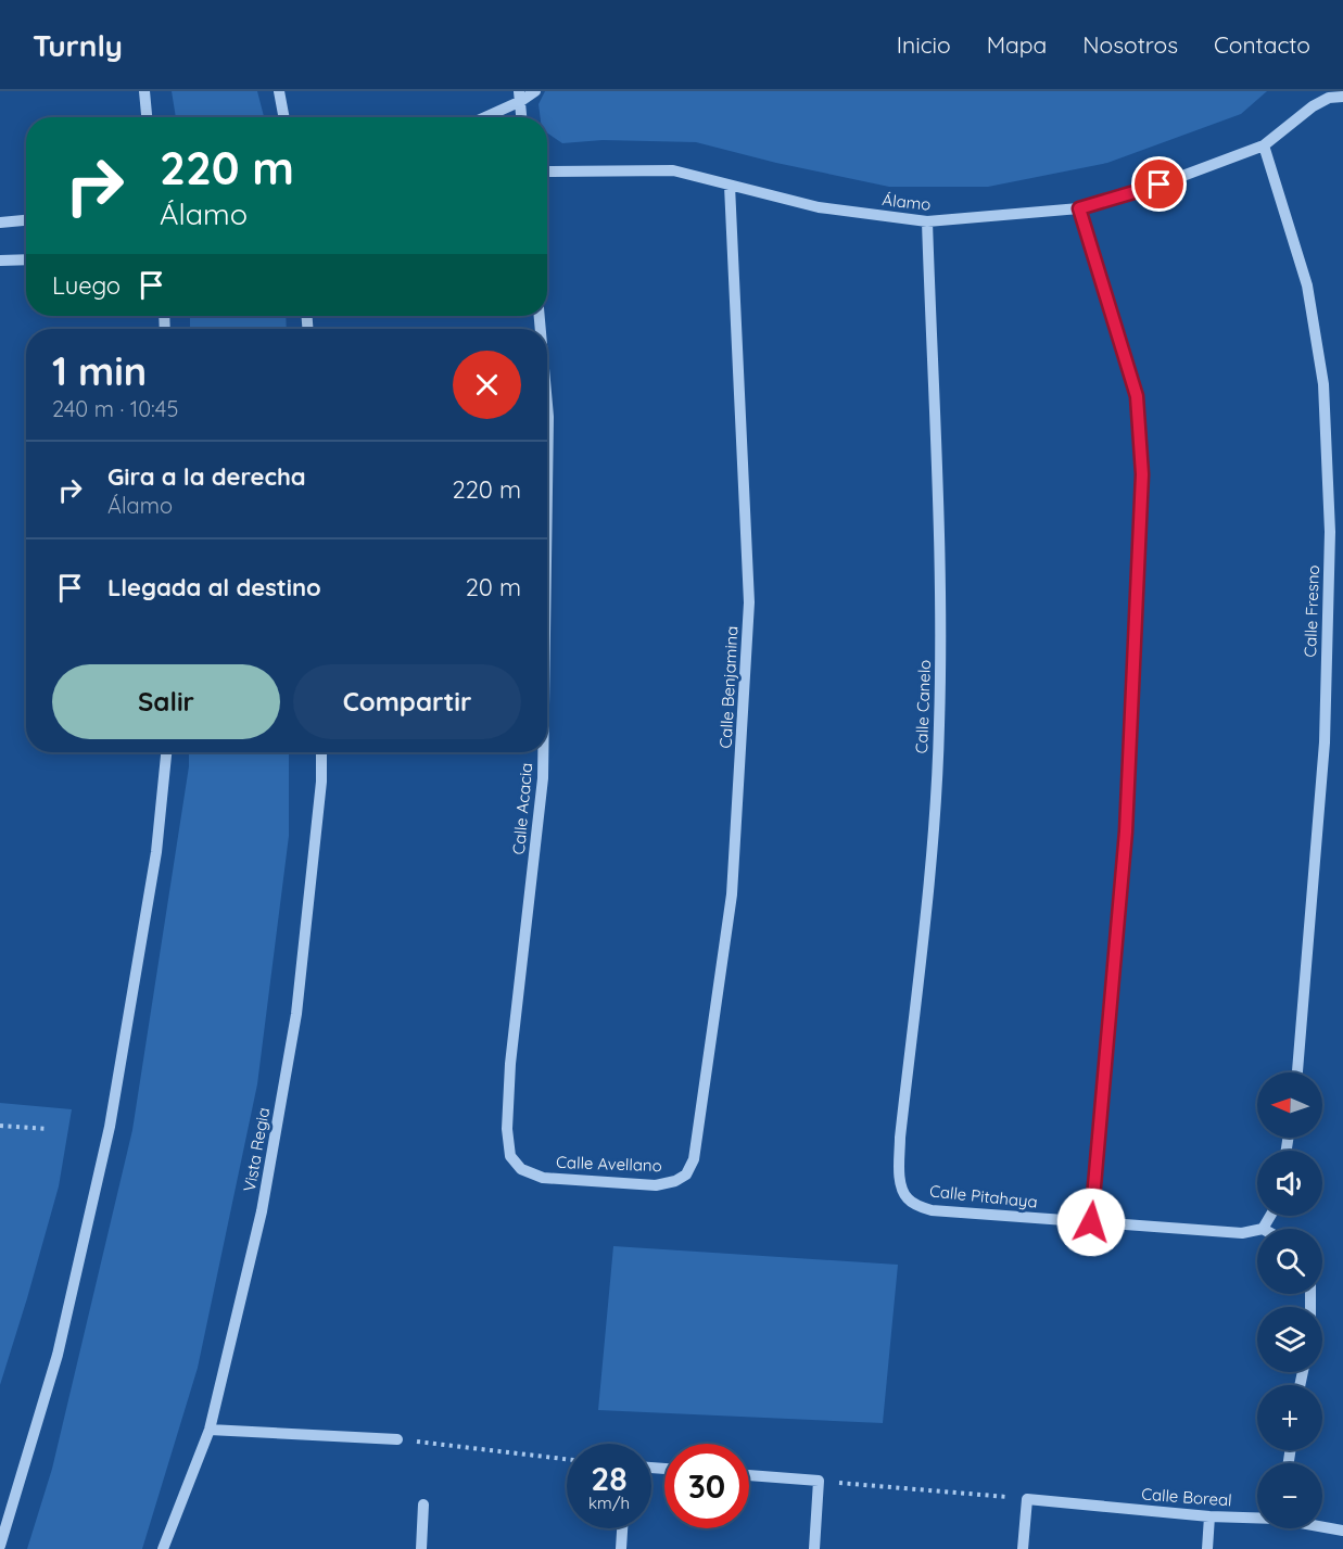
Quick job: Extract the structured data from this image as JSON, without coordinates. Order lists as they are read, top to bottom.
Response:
{
  "streets": {
    "street": [
      "Álamo",
      "Calle Fresno",
      "Calle Benjamina",
      "Calle Canelo",
      "Calle Acacia",
      "Vista Regia",
      "Calle Avellano",
      "Calle Pitahaya",
      "Calle Boreal"
    ]
  },
  "crossings": [
    ["Álamo", "Calle Fresno"],
    ["Álamo", "Calle Benjamina"],
    ["Álamo", "Calle Canelo"],
    ["Calle Benjamina", "Calle Avellano"],
    ["Calle Canelo", "Calle Pitahaya"],
    ["Calle Acacia", "Calle Avellano"]
  ],
  "north": "left",
  "page": {
    "header": "Turnly",
    "nav": [
      "Inicio",
      "Mapa",
      "Nosotros",
      "Contacto"
    ],
    "turn": ["220 m", "Álamo"],
    "then": "Luego",
    "heading": ["1 min", "240 m · 10:45"],
    "list": [
      {
        "name": "Gira a la derecha",
        "note": "Álamo",
        "value": "220 m"
      },
      {
        "name": "Llegada al destino",
        "value": "20 m"
      }
    ],
    "buttons": ["Salir", "Compartir"],
    "map_buttons": ["+", "−"],
    "speed": "28 km/h",
    "limit": "30"
  }
}
